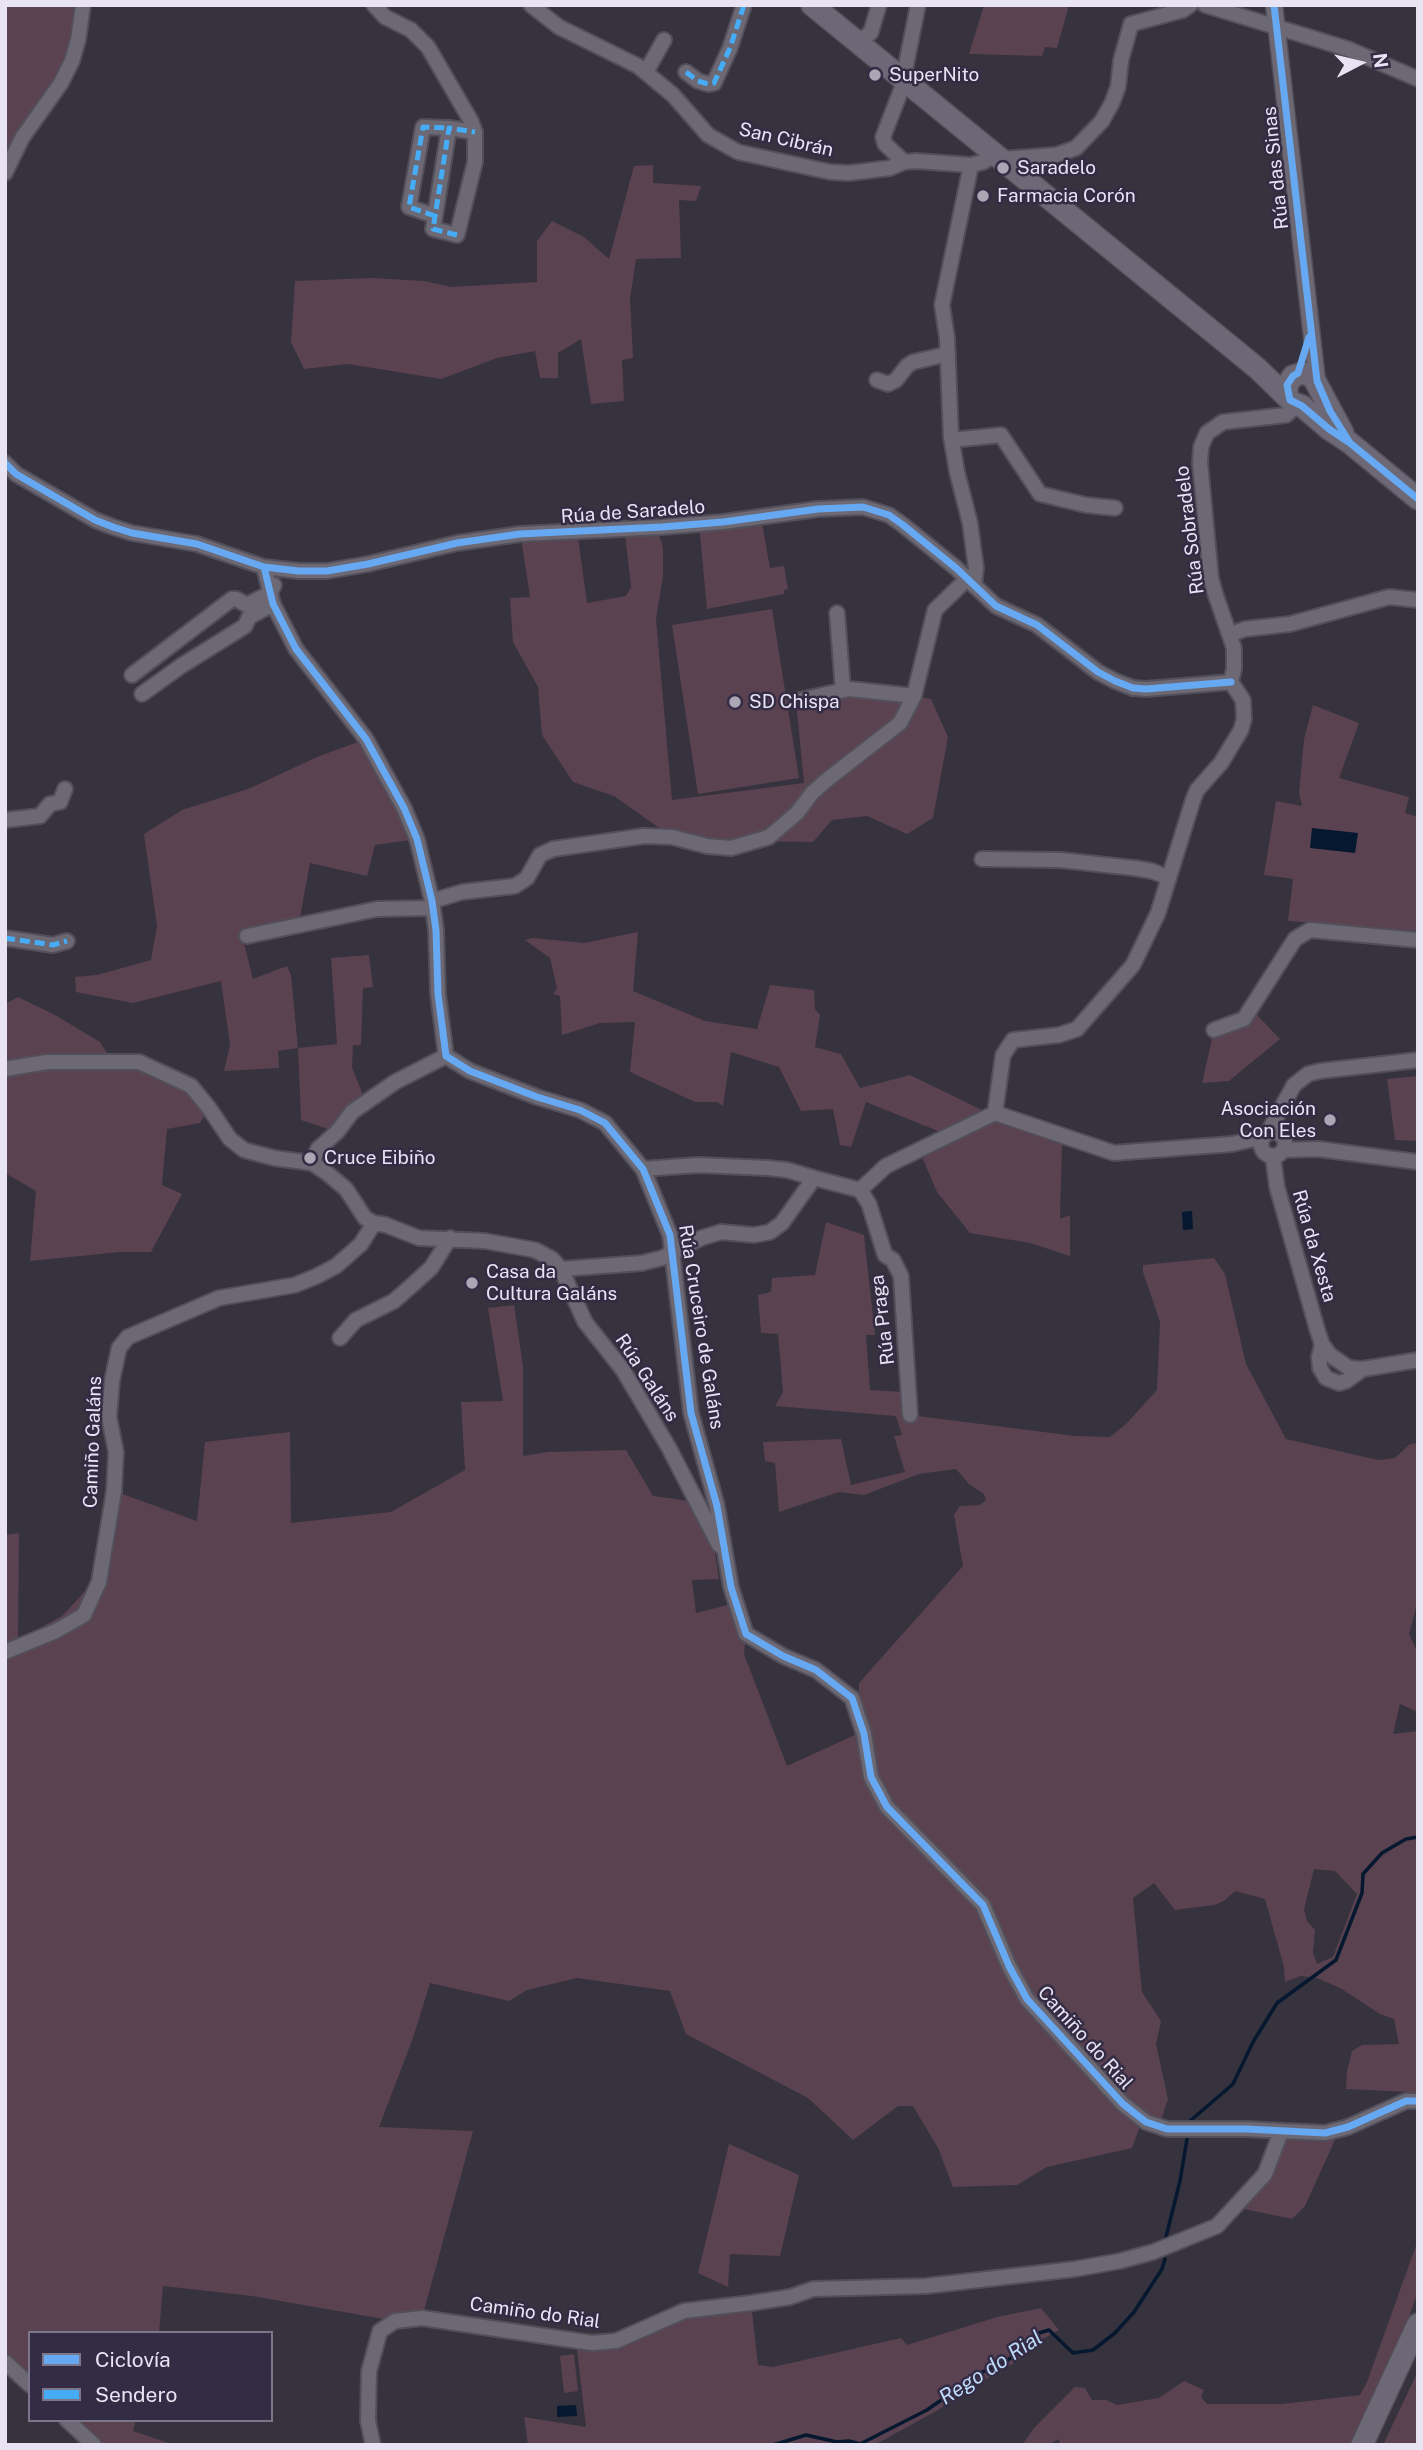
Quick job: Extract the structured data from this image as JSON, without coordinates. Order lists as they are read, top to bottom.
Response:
{
  "streets": {
    "street": [
      "San Cibrán",
      "Rúa das Sinas",
      "Rúa de Saradelo",
      "Rúa Sobradelo",
      "Rúa da Xesta",
      "Rúa Praga",
      "Rúa Cruceiro de Galáns",
      "Rúa Galáns",
      "Camiño Galáns",
      "Camiño do Rial"
    ]
  },
  "crossings": [
    ["Rúa das Sinas", "Rúa Sobradelo"],
    ["Rúa de Saradelo", "Rúa Sobradelo"],
    ["Rúa Cruceiro de Galáns", "Rúa Galáns"],
    ["Rúa Cruceiro de Galáns", "Camiño do Rial"],
    ["Rúa Galáns", "Camiño do Rial"]
  ],
  "water": ["Rego do Rial"],
  "places": [
    "SuperNito",
    "Saradelo",
    "Farmacia Corón",
    "SD Chispa",
    "Asociación Con Eles",
    "Cruce Eibiño",
    "Casa da Cultura Galáns"
  ],
  "legend": ["Ciclovía", "Sendero"],
  "north": "right"
}
